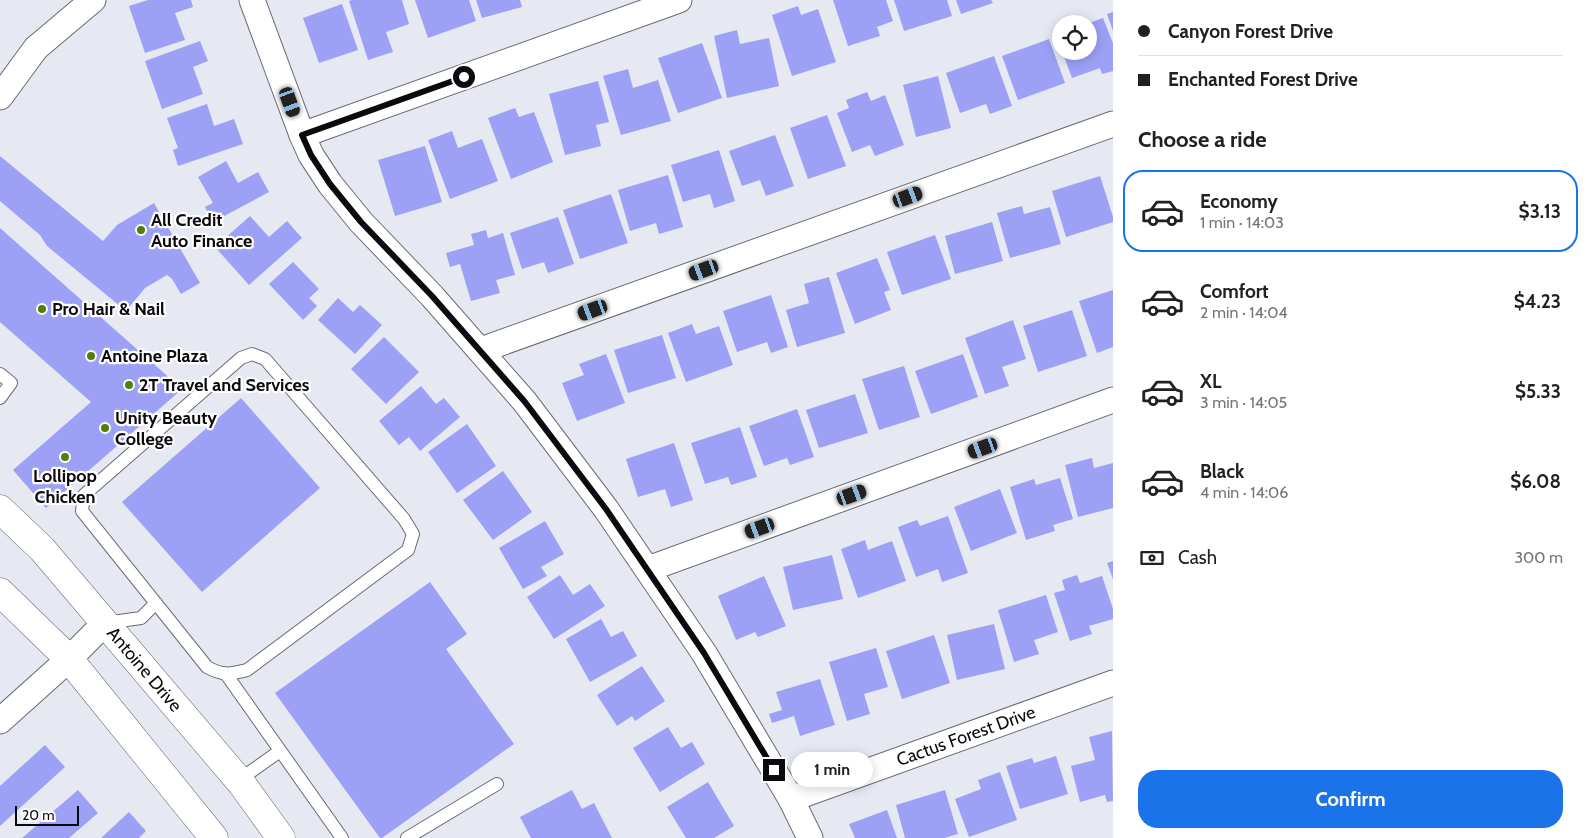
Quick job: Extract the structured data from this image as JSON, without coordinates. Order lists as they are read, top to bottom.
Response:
{
  "streets": {
    "main road": ["Antoine Drive"],
    "street": ["Cactus Forest Drive"]
  },
  "places": [
    "All Credit Auto Finance",
    "Pro Hair & Nail",
    "Antoine Plaza",
    "2T Travel and Services",
    "Unity Beauty College",
    "Lollipop Chicken"
  ],
  "scale_bar": "20 m",
  "page": {
    "banner": ["Canyon Forest Drive", "Enchanted Forest Drive"],
    "heading": "Choose a ride",
    "list": [
      {
        "name": "Economy",
        "note": "1 min · 14:03",
        "value": "$3.13"
      },
      {
        "name": "Comfort",
        "note": "2 min · 14:04",
        "value": "$4.23"
      },
      {
        "name": "XL",
        "note": "3 min · 14:05",
        "value": "$5.33"
      },
      {
        "name": "Black",
        "note": "4 min · 14:06",
        "value": "$6.08"
      }
    ],
    "pay": ["Cash", "300 m"],
    "bubble": "1 min",
    "buttons": "Confirm",
    "scale": "20 m"
  }
}
